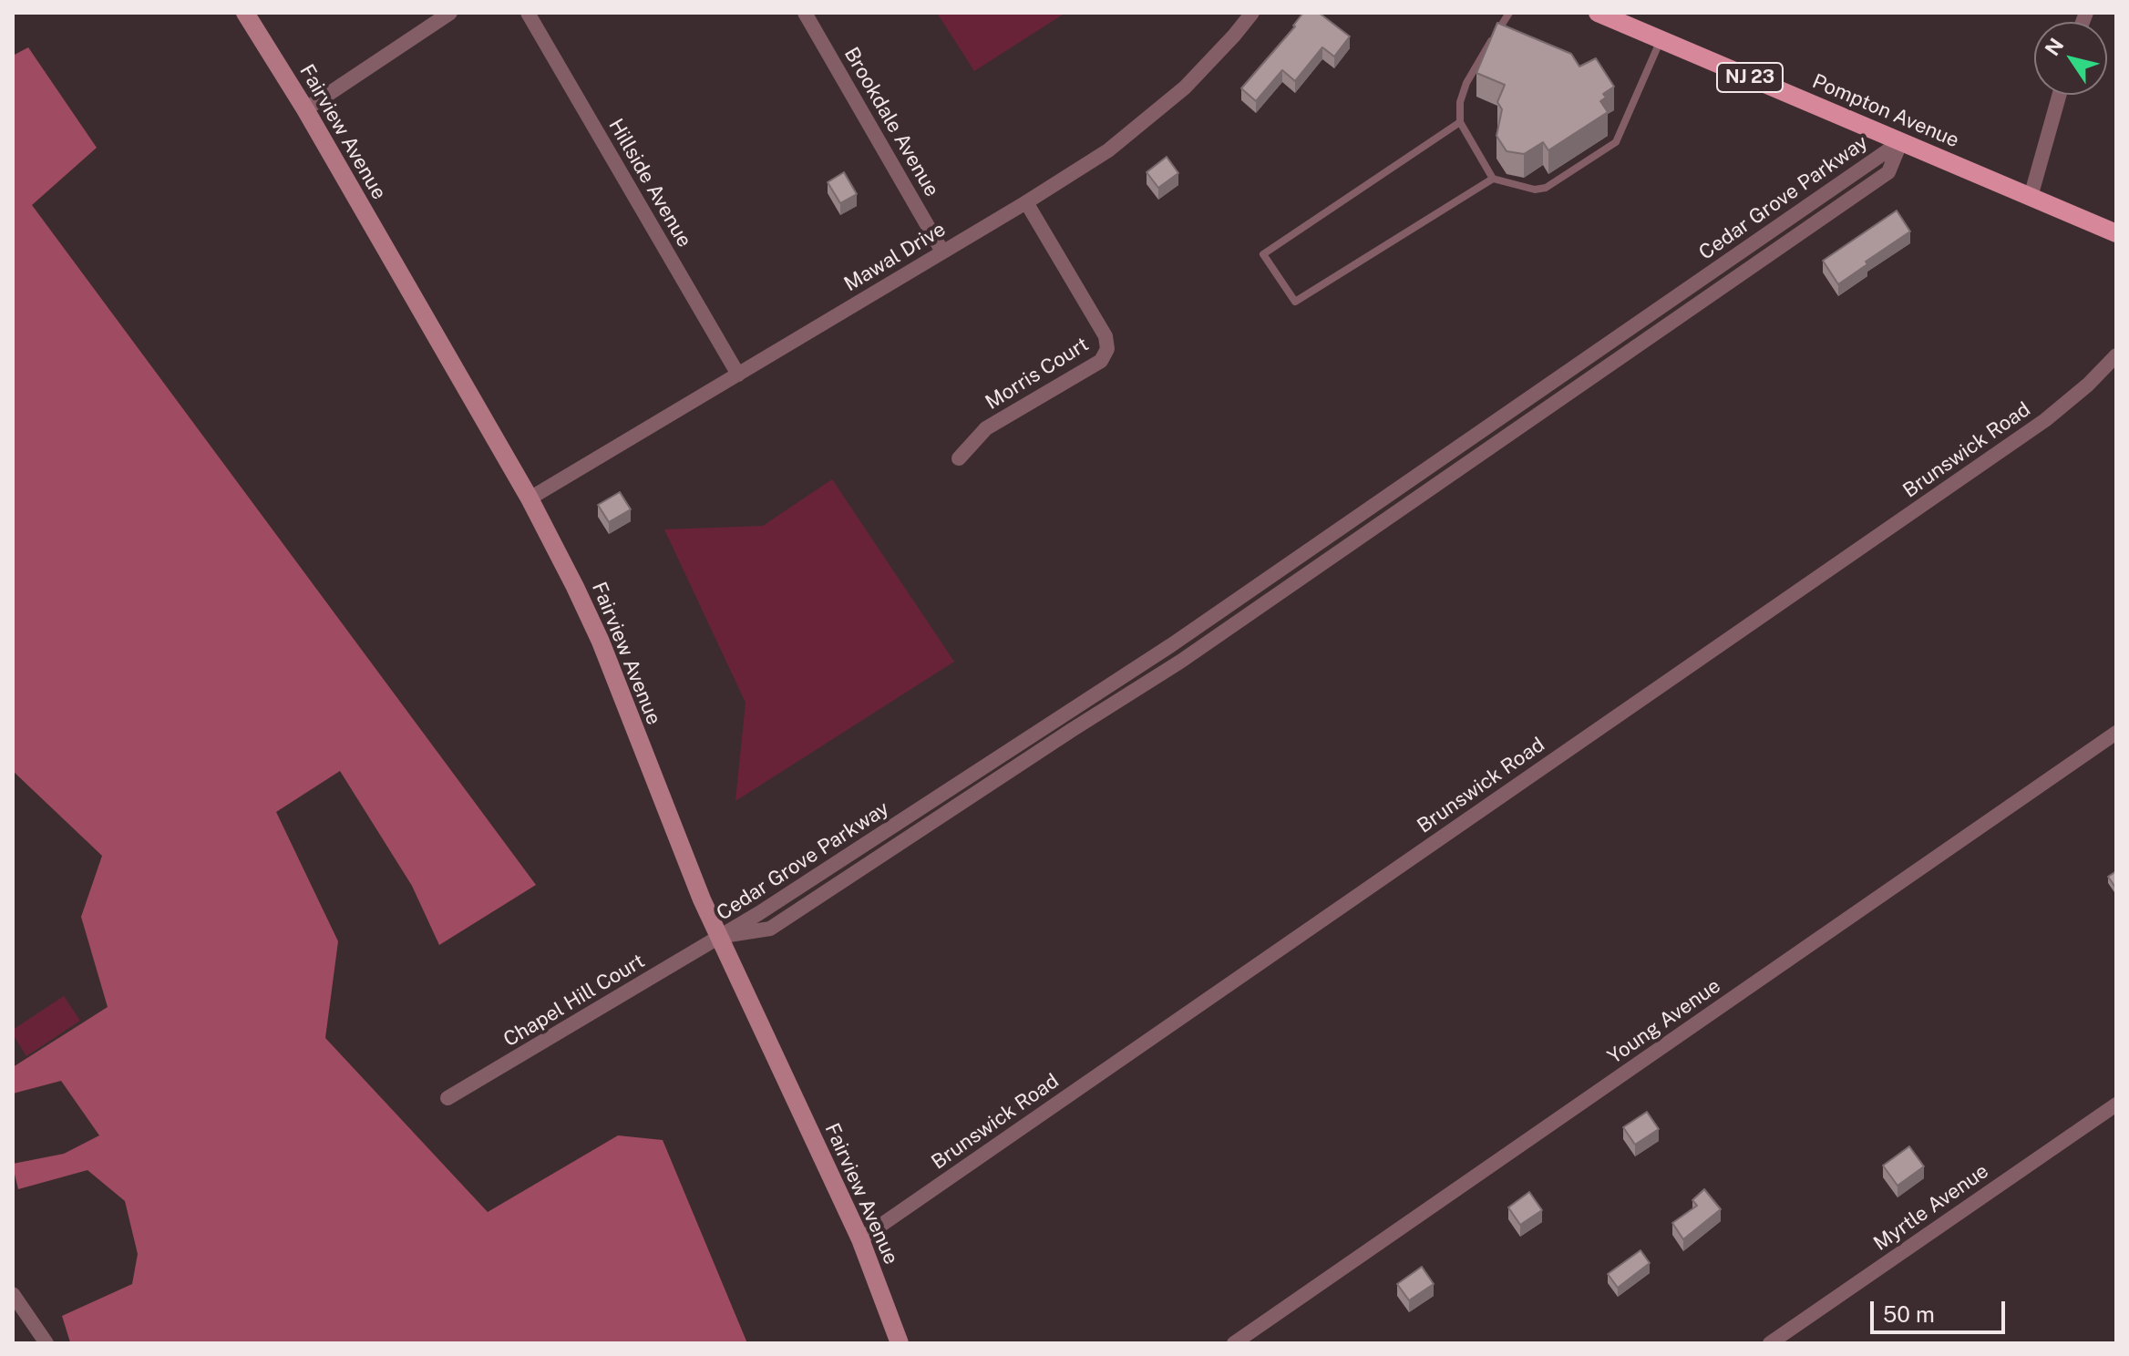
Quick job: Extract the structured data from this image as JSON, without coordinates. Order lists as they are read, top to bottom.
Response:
{
  "streets": {
    "main road": ["NJ 23", "Pompton Avenue", "Fairview Avenue"],
    "street": [
      "Brookdale Avenue",
      "Hillside Avenue",
      "Cedar Grove Parkway",
      "Mawal Drive",
      "Morris Court",
      "Brunswick Road",
      "Chapel Hill Court",
      "Young Avenue",
      "Myrtle Avenue"
    ]
  },
  "crossings": [
    ["Pompton Avenue", "Cedar Grove Parkway"],
    ["Brookdale Avenue", "Mawal Drive"],
    ["Fairview Avenue", "Cedar Grove Parkway"],
    ["Fairview Avenue", "Mawal Drive"],
    ["Fairview Avenue", "Brunswick Road"],
    ["Fairview Avenue", "Chapel Hill Court"],
    ["Hillside Avenue", "Mawal Drive"],
    ["Cedar Grove Parkway", "Chapel Hill Court"],
    ["Mawal Drive", "Morris Court"]
  ],
  "scale_bar": "50 m",
  "north": "top left"
}
